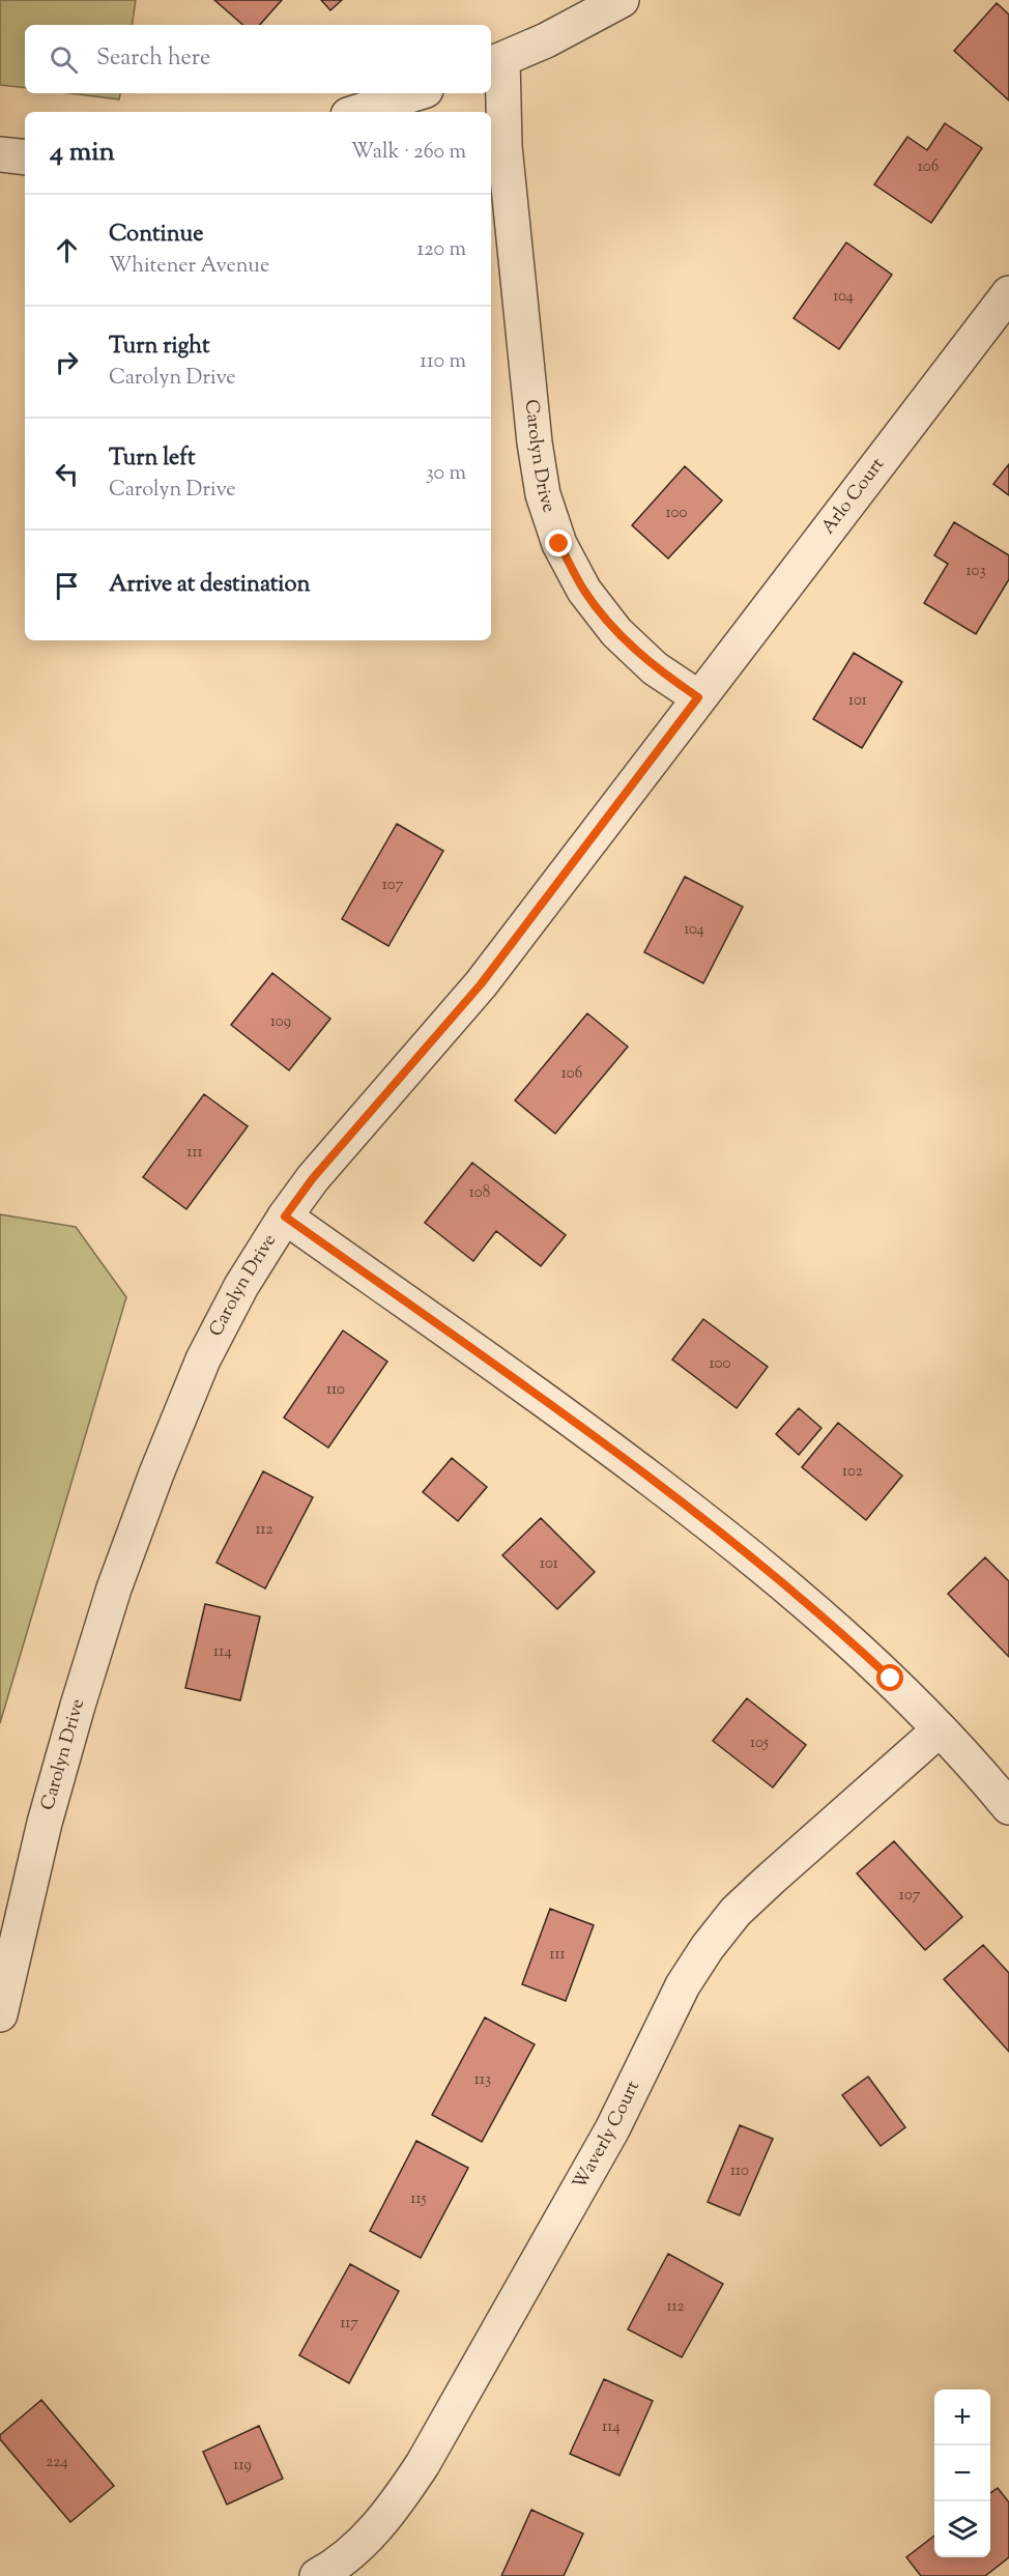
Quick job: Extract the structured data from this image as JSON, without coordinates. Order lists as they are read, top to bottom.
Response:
{
  "streets": {
    "street": ["Carolyn Drive", "Arlo Court", "Waverly Court"]
  },
  "crossings": [
    ["Carolyn Drive", "Arlo Court"]
  ],
  "house_numbers": [
    "106",
    "104",
    "100",
    "103",
    "101",
    "107",
    "104",
    "109",
    "106",
    "111",
    "108",
    "100",
    "110",
    "102",
    "112",
    "101",
    "114",
    "105",
    "107",
    "111",
    "113",
    "110",
    "115",
    "112",
    "117",
    "114",
    "224",
    "119"
  ],
  "page": {
    "search": "Search here",
    "heading": ["4 min", "Walk · 260 m"],
    "list": [
      ["Continue", "Whitener Avenue", "120 m"],
      ["Turn right", "Carolyn Drive", "110 m"],
      ["Turn left", "Carolyn Drive", "30 m"],
      "Arrive at destination"
    ],
    "map_buttons": ["+", "−"]
  }
}
